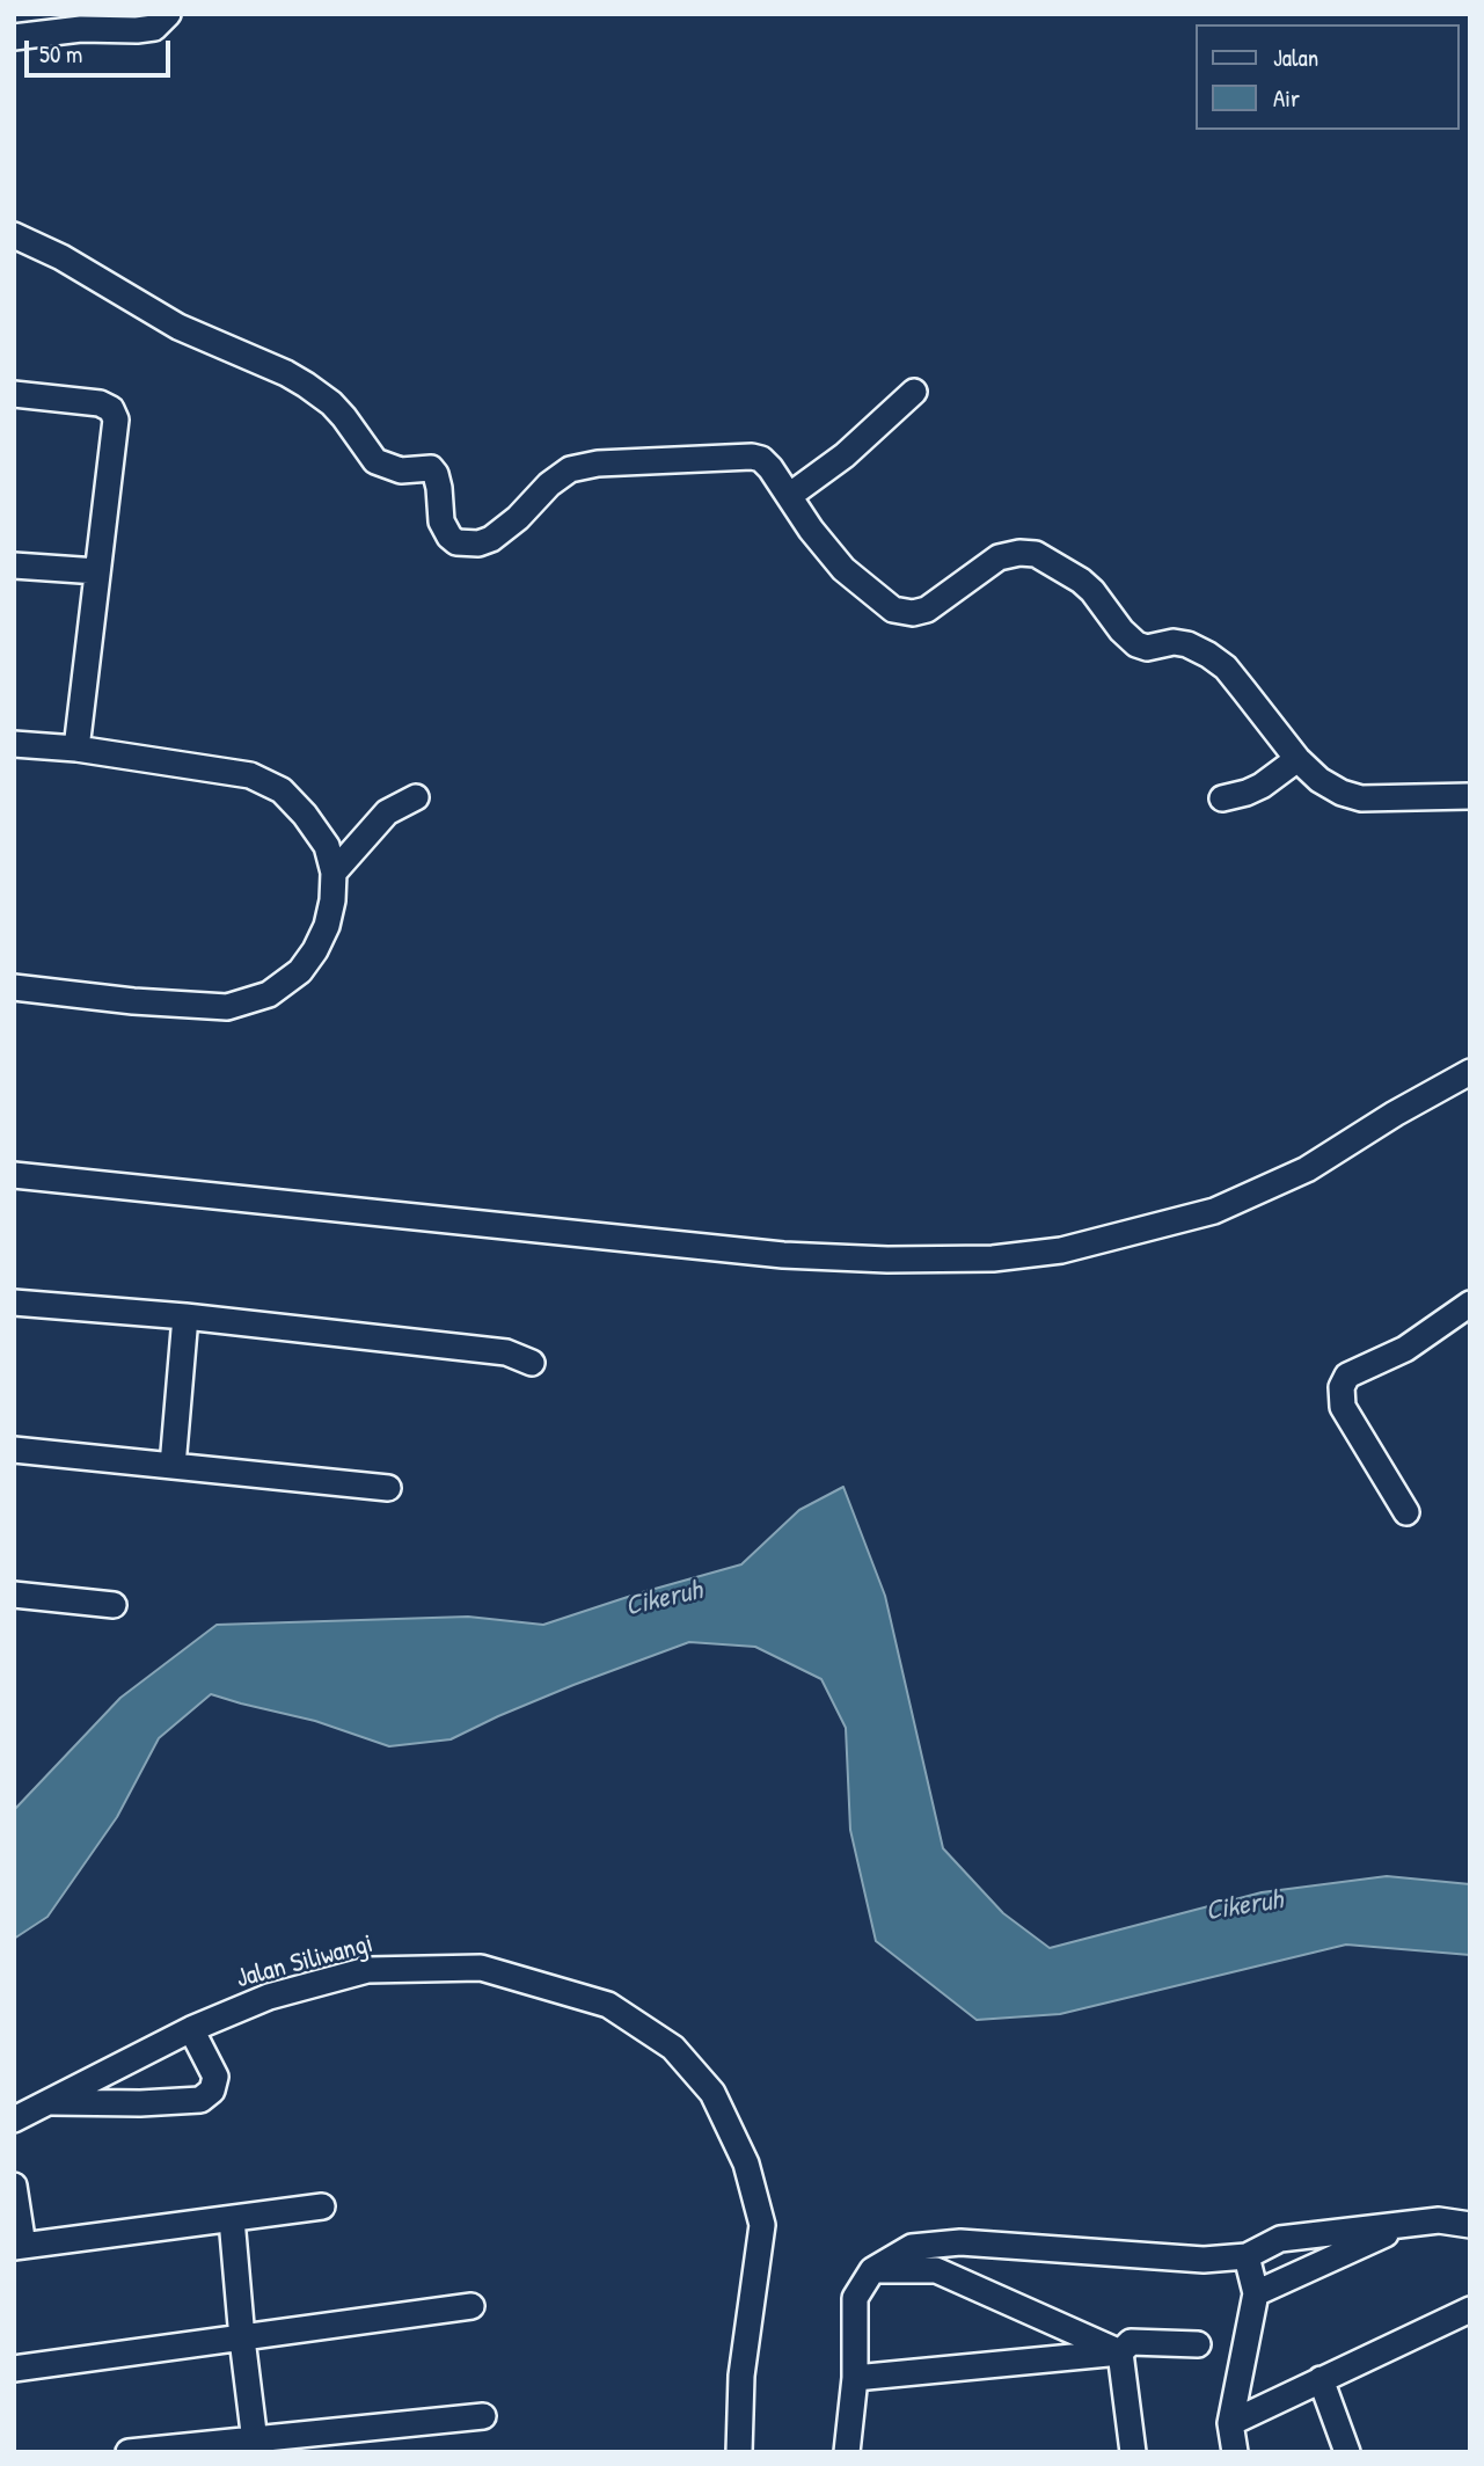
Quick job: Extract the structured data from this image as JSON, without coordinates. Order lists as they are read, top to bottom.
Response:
{
  "streets": {
    "street": ["Jalan Siliwangi"]
  },
  "water": ["Cikeruh"],
  "legend": ["Jalan", "Air"],
  "scale_bar": "50 m"
}
